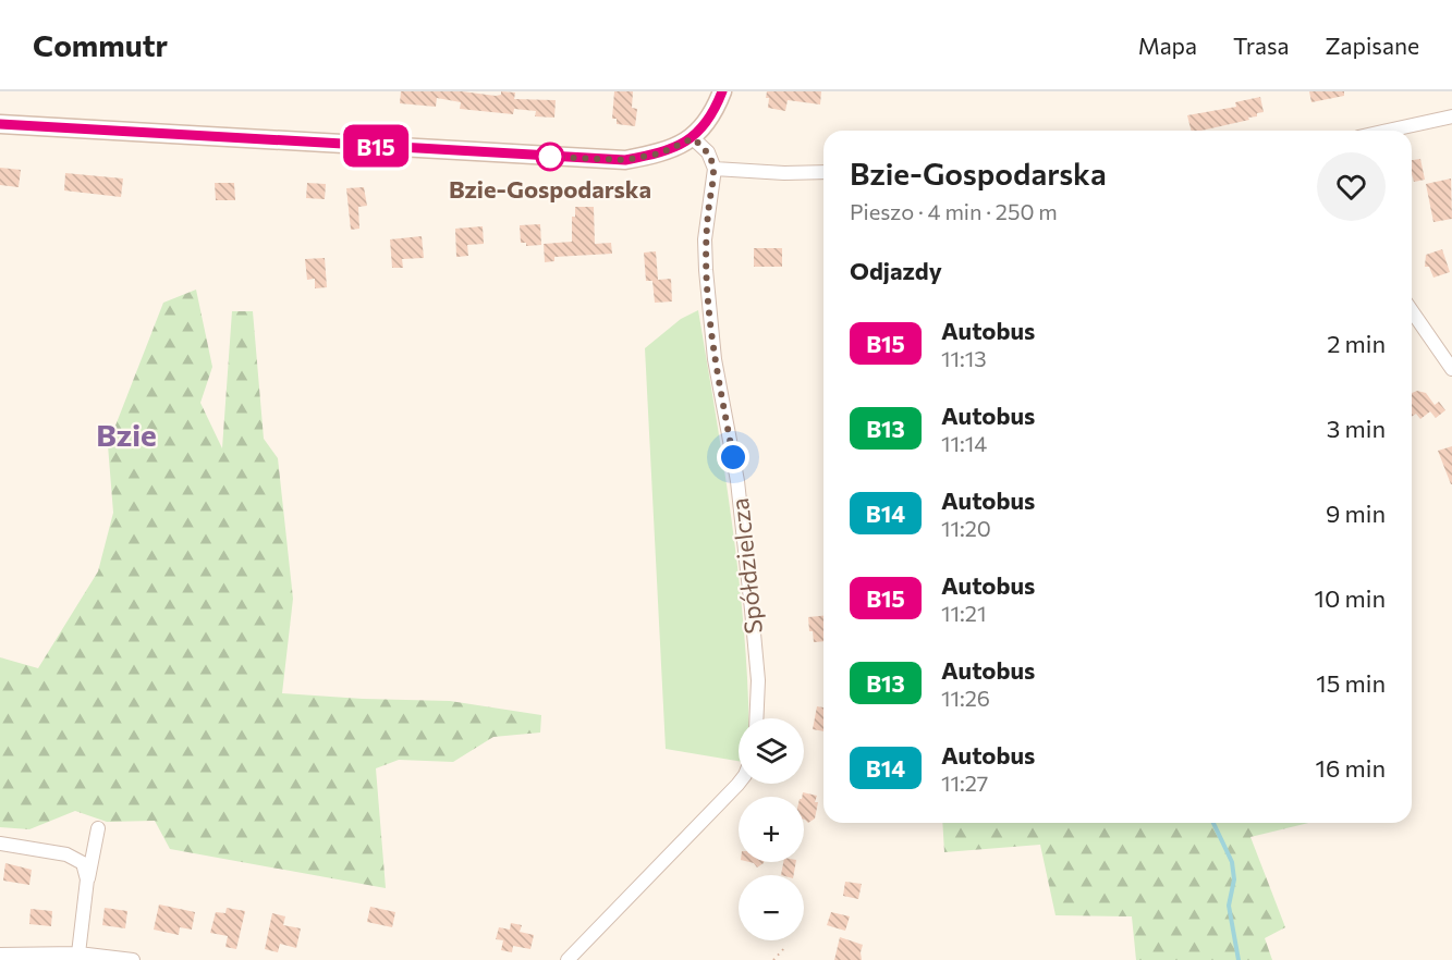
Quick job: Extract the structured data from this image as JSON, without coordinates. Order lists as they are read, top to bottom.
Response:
{
  "streets": {
    "street": ["Spółdzielcza"]
  },
  "districts": ["Bzie"],
  "places": ["Bzie-Gospodarska"],
  "lines": ["bus line B15"],
  "page": {
    "header": "Commutr",
    "nav": ["Mapa", "Trasa", "Zapisane"],
    "on_map": "B15",
    "heading": [
      ["Bzie-Gospodarska", "Pieszo · 4 min · 250 m"],
      "Odjazdy"
    ],
    "list": [
      {
        "mark": "B15",
        "name": "Autobus",
        "note": "11:13",
        "value": "2 min"
      },
      {
        "mark": "B13",
        "name": "Autobus",
        "note": "11:14",
        "value": "3 min"
      },
      {
        "mark": "B14",
        "name": "Autobus",
        "note": "11:20",
        "value": "9 min"
      },
      {
        "mark": "B15",
        "name": "Autobus",
        "note": "11:21",
        "value": "10 min"
      },
      {
        "mark": "B13",
        "name": "Autobus",
        "note": "11:26",
        "value": "15 min"
      },
      {
        "mark": "B14",
        "name": "Autobus",
        "note": "11:27",
        "value": "16 min"
      }
    ],
    "map_buttons": ["+", "−"]
  }
}
